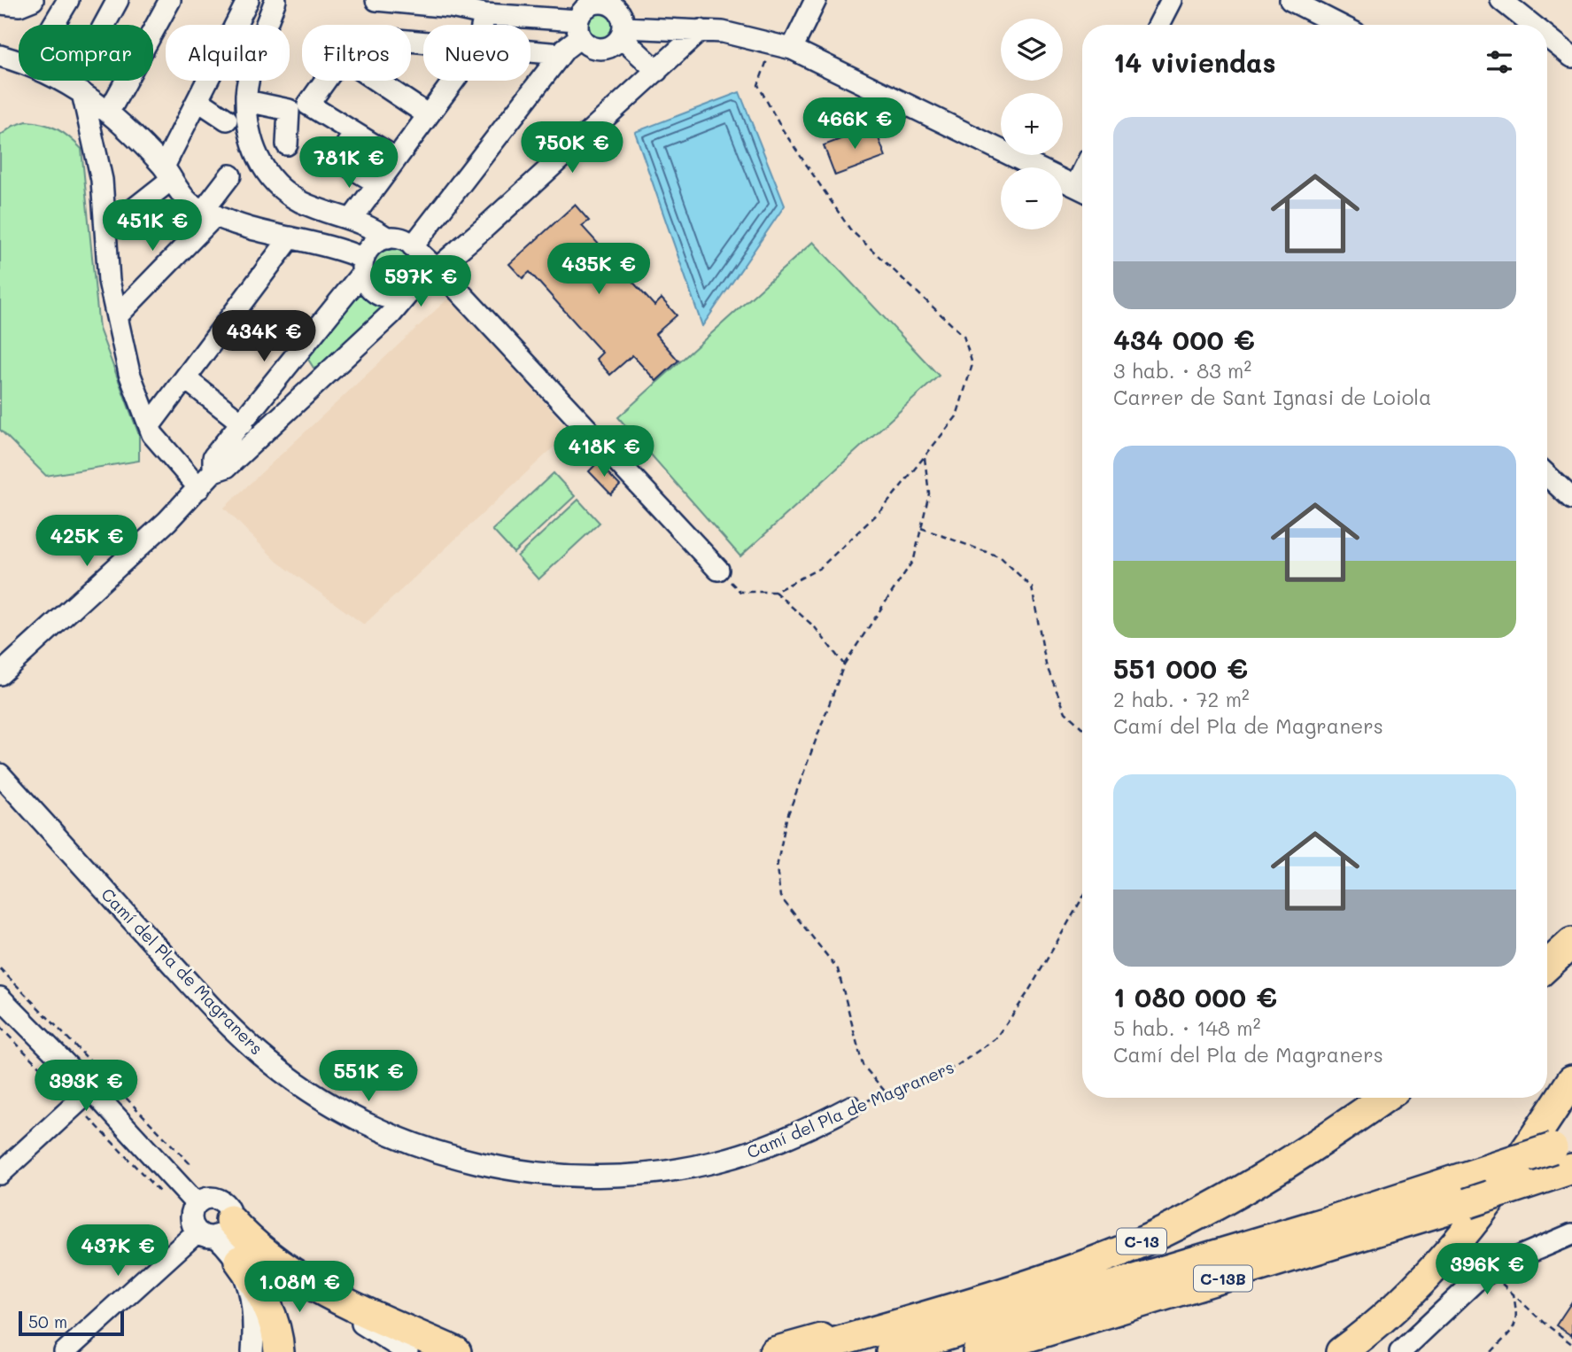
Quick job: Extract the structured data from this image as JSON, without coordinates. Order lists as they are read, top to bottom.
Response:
{
  "streets": {
    "highway": ["C-13", "C-13B"],
    "street": ["Camí del Pla de Magraners"]
  },
  "scale_bar": "50 m",
  "page": {
    "map_buttons": ["+", "−"],
    "chip": [
      "Comprar",
      "Alquilar",
      "Filtros",
      "Nuevo"
    ],
    "heading": "14 viviendas",
    "price": [
      "466K €",
      "750K €",
      "781K €",
      "451K €",
      "435K €",
      "597K €",
      "434K €",
      "418K €",
      "425K €",
      "551K €",
      "393K €",
      "437K €",
      "396K €",
      "1.08M €"
    ],
    "list": [
      {
        "name": "434 000 €",
        "note": "3 hab. · 83 m² · Carrer de Sant Ignasi de Loiola"
      },
      {
        "name": "551 000 €",
        "note": "2 hab. · 72 m² · Camí del Pla de Magraners"
      },
      {
        "name": "1 080 000 €",
        "note": "5 hab. · 148 m² · Camí del Pla de Magraners"
      }
    ],
    "scale": "50 m"
  }
}
